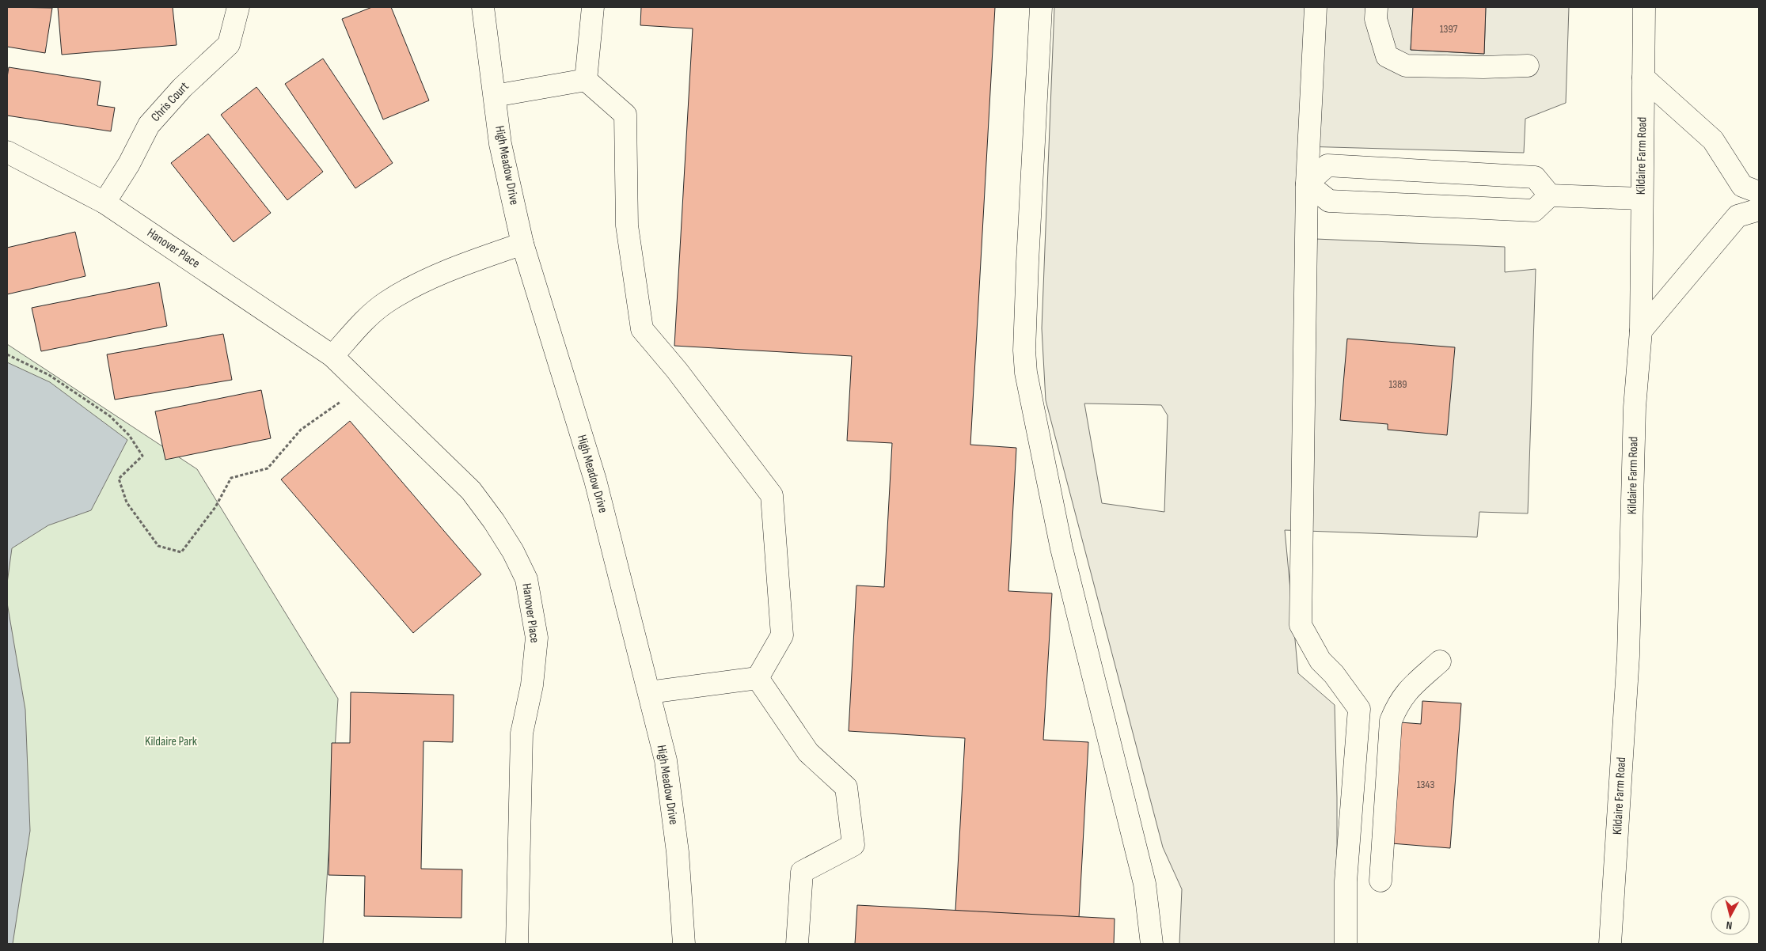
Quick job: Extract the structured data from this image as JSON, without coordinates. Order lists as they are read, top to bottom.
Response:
{
  "streets": {
    "street": [
      "Chris Court",
      "Kildaire Farm Road",
      "High Meadow Drive",
      "Hanover Place"
    ]
  },
  "crossings": [
    ["Chris Court", "Hanover Place"]
  ],
  "parks": ["Kildaire Park"],
  "house_numbers": ["1397", "1389", "1343"],
  "north": "bottom"
}
